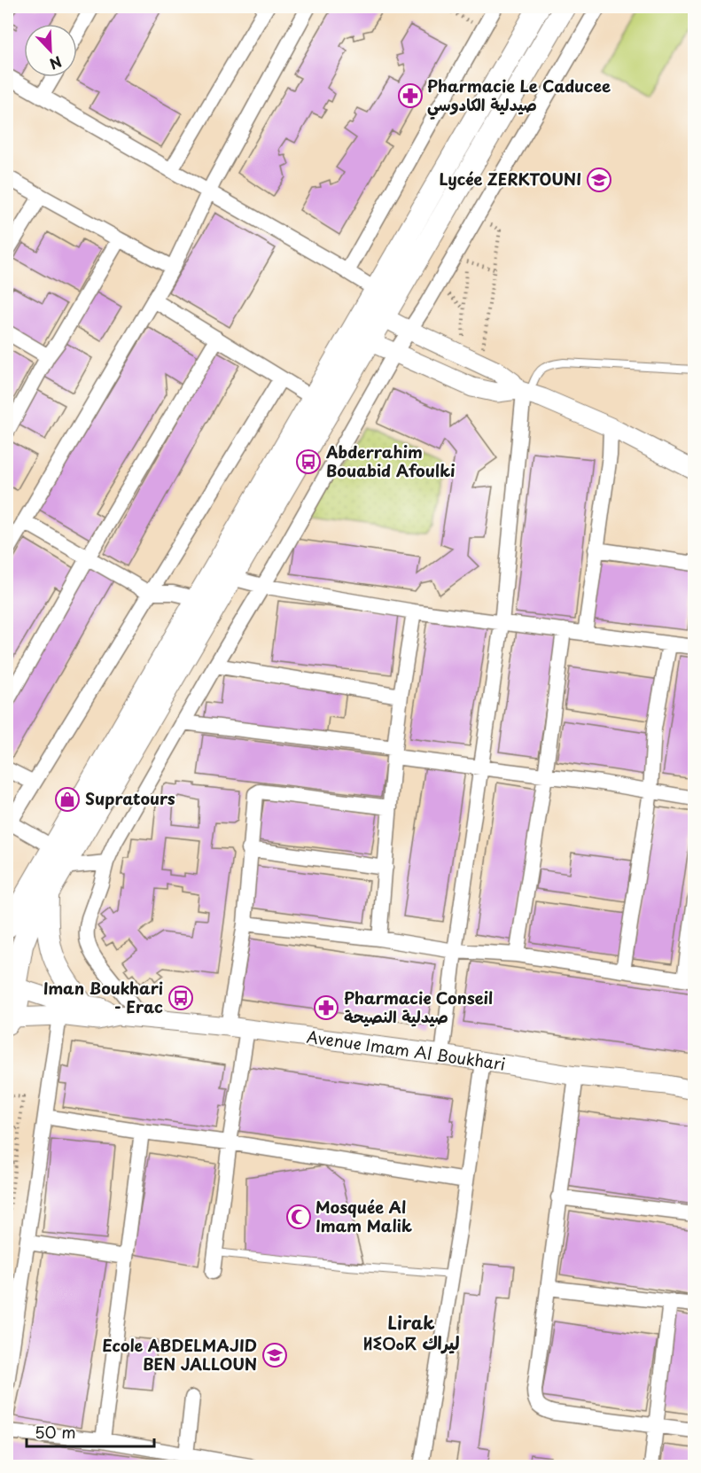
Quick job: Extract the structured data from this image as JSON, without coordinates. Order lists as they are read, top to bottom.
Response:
{
  "streets": {
    "street": ["Avenue Imam Al Boukhari"]
  },
  "districts": ["Lirak ⵍⵉⵔⴰⴽ ليراك"],
  "places": {
    "pharmacy": ["Pharmacie Le Caducee صيدلية الكادوسي", "Pharmacie Conseil صيدلية النصيحة"],
    "school or university": ["Lycée ZERKTOUNI", "Ecole ABDELMAJID BEN JALLOUN"],
    "bus stop": ["Abderrahim Bouabid Afoulki", "Iman Boukhari - Erac"],
    "shop": ["Supratours"],
    "mosque": ["Mosquée Al Imam Malik"]
  },
  "scale_bar": "50 m",
  "north": "bottom right"
}
